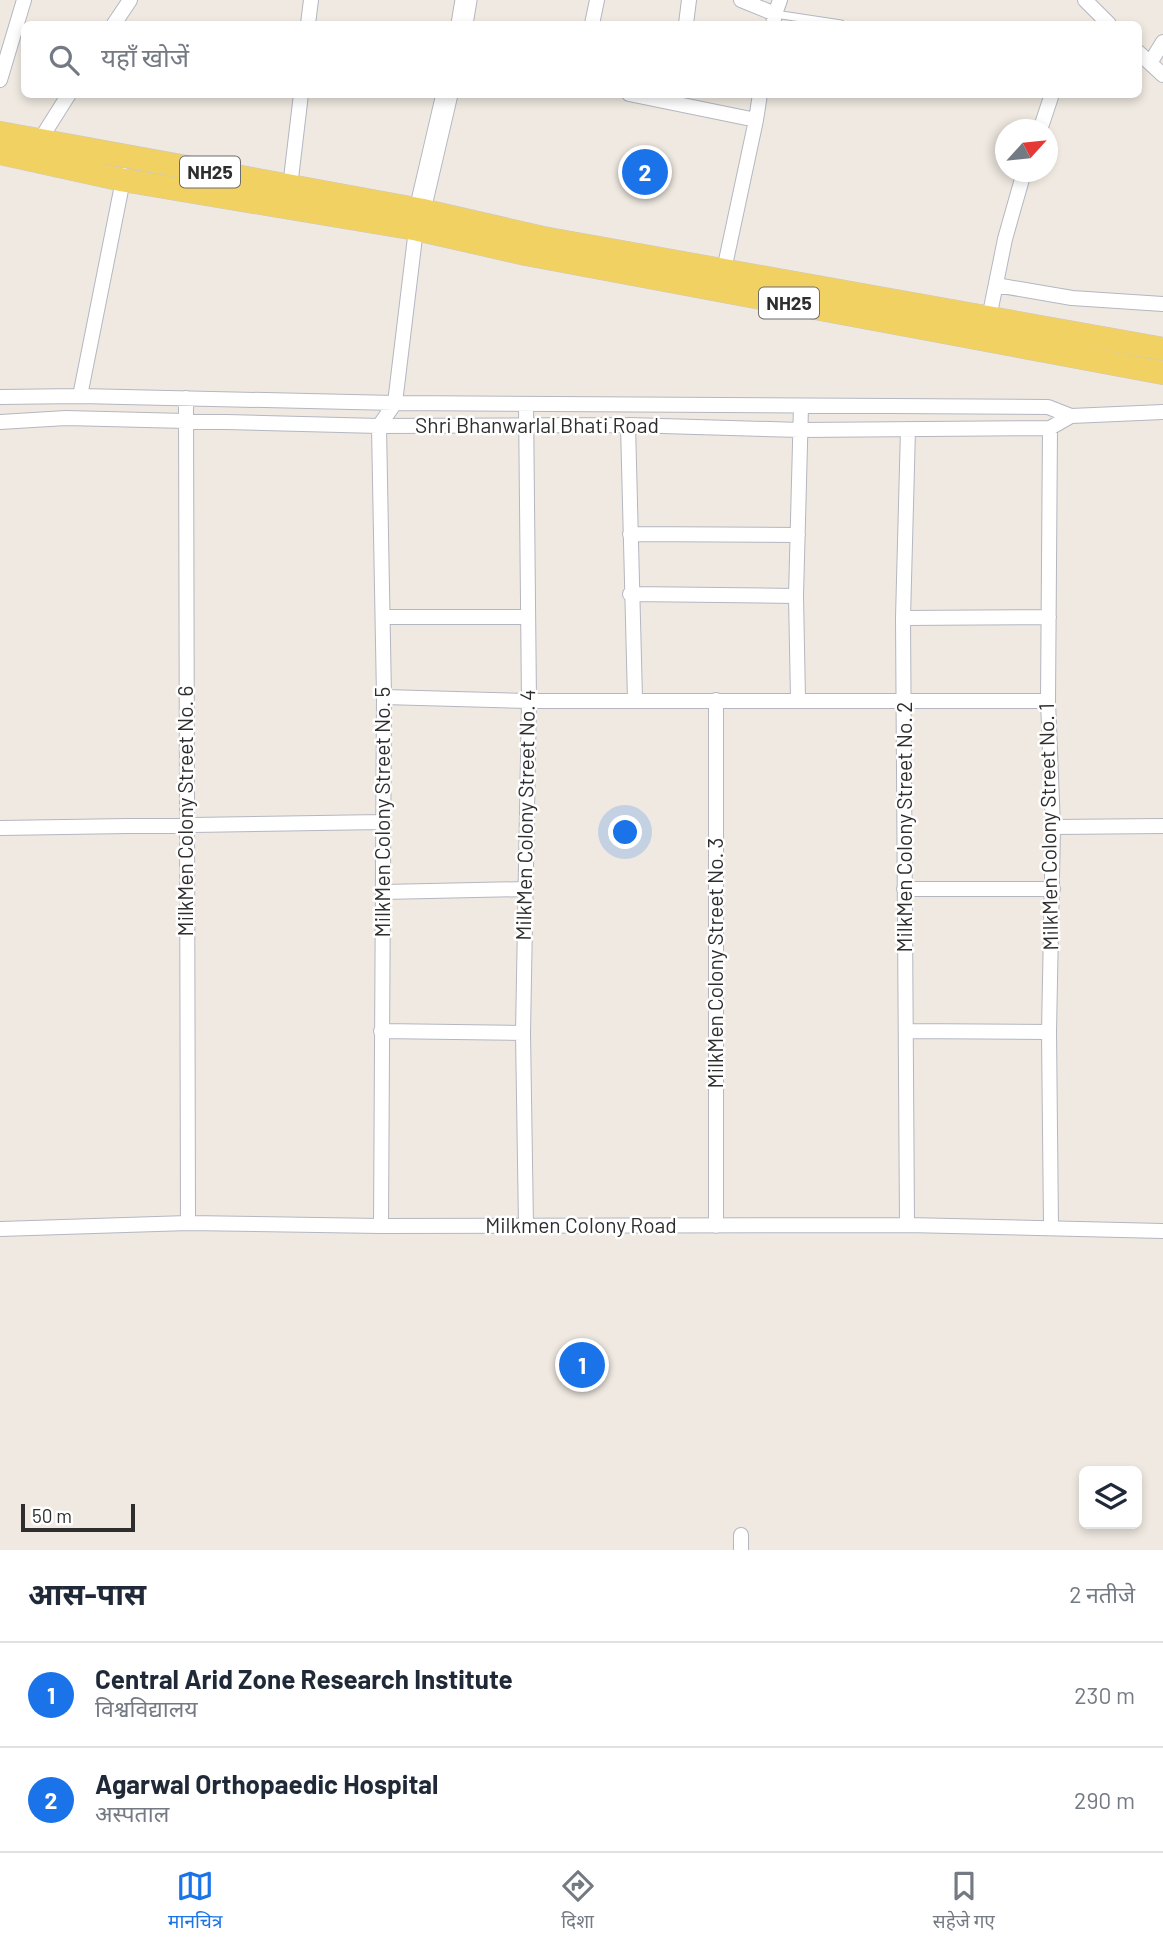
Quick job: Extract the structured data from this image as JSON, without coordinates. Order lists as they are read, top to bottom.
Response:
{
  "streets": {
    "main road": ["NH25"],
    "street": [
      "Shri Bhanwarlal Bhati Road",
      "MilkMen Colony Street No. 6",
      "MilkMen Colony Street No. 5",
      "MilkMen Colony Street No. 4",
      "MilkMen Colony Street No. 2",
      "MilkMen Colony Street No. 1",
      "MilkMen Colony Street No. 3",
      "Milkmen Colony Road"
    ]
  },
  "crossings": [
    ["Shri Bhanwarlal Bhati Road", "MilkMen Colony Street No. 6"],
    ["Shri Bhanwarlal Bhati Road", "MilkMen Colony Street No. 5"],
    ["Shri Bhanwarlal Bhati Road", "MilkMen Colony Street No. 4"],
    ["Shri Bhanwarlal Bhati Road", "MilkMen Colony Street No. 2"],
    ["Shri Bhanwarlal Bhati Road", "MilkMen Colony Street No. 1"],
    ["MilkMen Colony Street No. 6", "Milkmen Colony Road"],
    ["MilkMen Colony Street No. 5", "Milkmen Colony Road"],
    ["MilkMen Colony Street No. 4", "Milkmen Colony Road"],
    ["MilkMen Colony Street No. 2", "Milkmen Colony Road"],
    ["MilkMen Colony Street No. 1", "Milkmen Colony Road"],
    ["MilkMen Colony Street No. 3", "Milkmen Colony Road"]
  ],
  "scale_bar": "50 m",
  "north": "top right",
  "page": {
    "search": "यहाँ खोजें",
    "pins": ["2", "1"],
    "scale": "50 m",
    "heading": ["आस-पास", "2 नतीजे"],
    "list": [
      {
        "mark": "1",
        "name": "Central Arid Zone Research Institute",
        "note": "विश्वविद्यालय",
        "value": "230 m"
      },
      {
        "mark": "2",
        "name": "Agarwal Orthopaedic Hospital",
        "note": "अस्पताल",
        "value": "290 m"
      }
    ],
    "nav": ["मानचित्र", "दिशा", "सहेजे गए"]
  }
}
